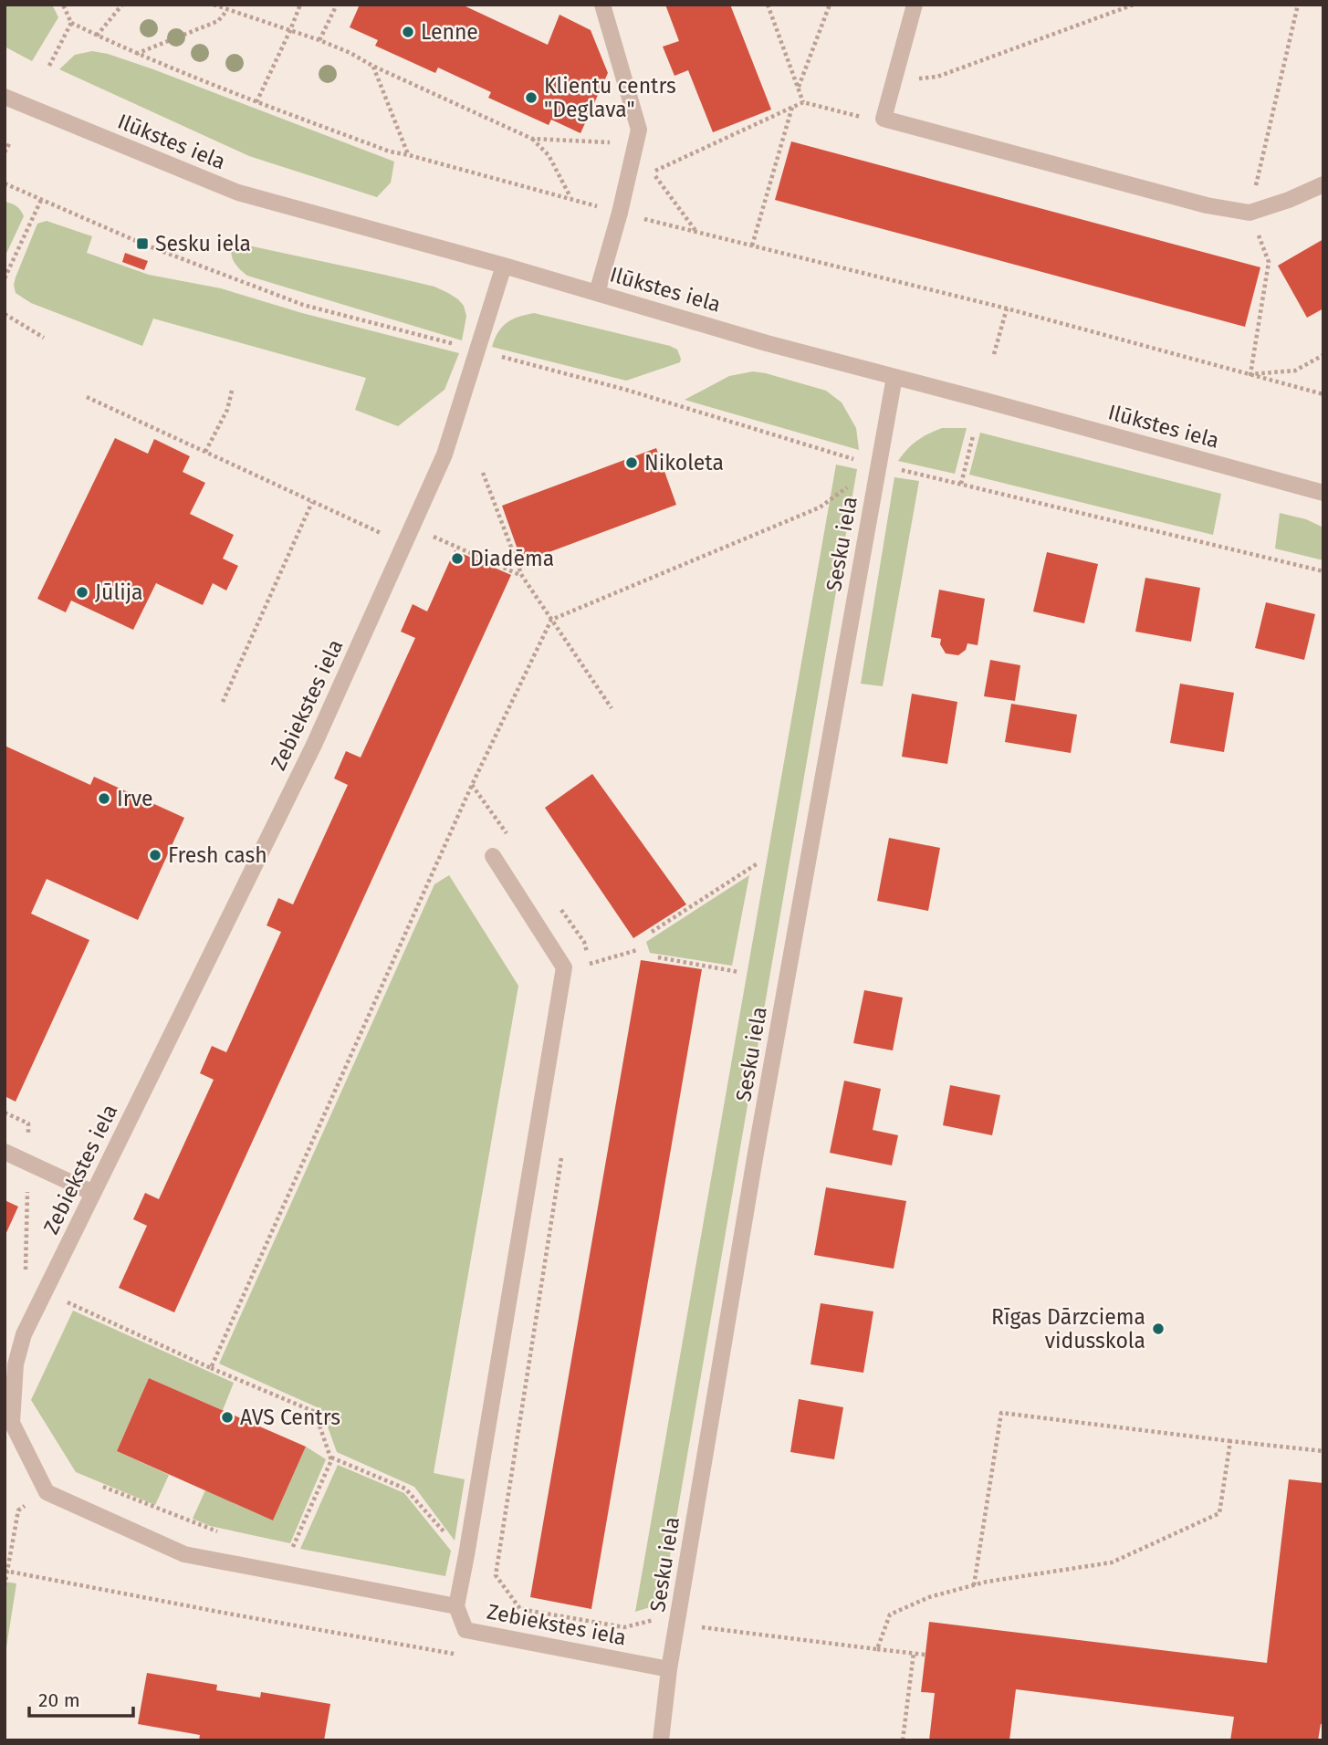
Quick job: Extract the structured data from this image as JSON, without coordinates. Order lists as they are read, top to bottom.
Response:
{
  "streets": {
    "street": ["Ilūkstes iela", "Sesku iela", "Zebiekstes iela"]
  },
  "crossings": [
    ["Ilūkstes iela", "Sesku iela"],
    ["Ilūkstes iela", "Zebiekstes iela"],
    ["Sesku iela", "Zebiekstes iela"]
  ],
  "places": {
    "other": [
      "Lenne",
      "Klientu centrs \"Deglava\"",
      "Nikoleta",
      "Diadēma",
      "Jūlija",
      "Irve",
      "Fresh cash",
      "Rīgas Dārzciema vidusskola",
      "AVS Centrs"
    ],
    "transit": ["Sesku iela"]
  },
  "scale_bar": "20 m"
}
